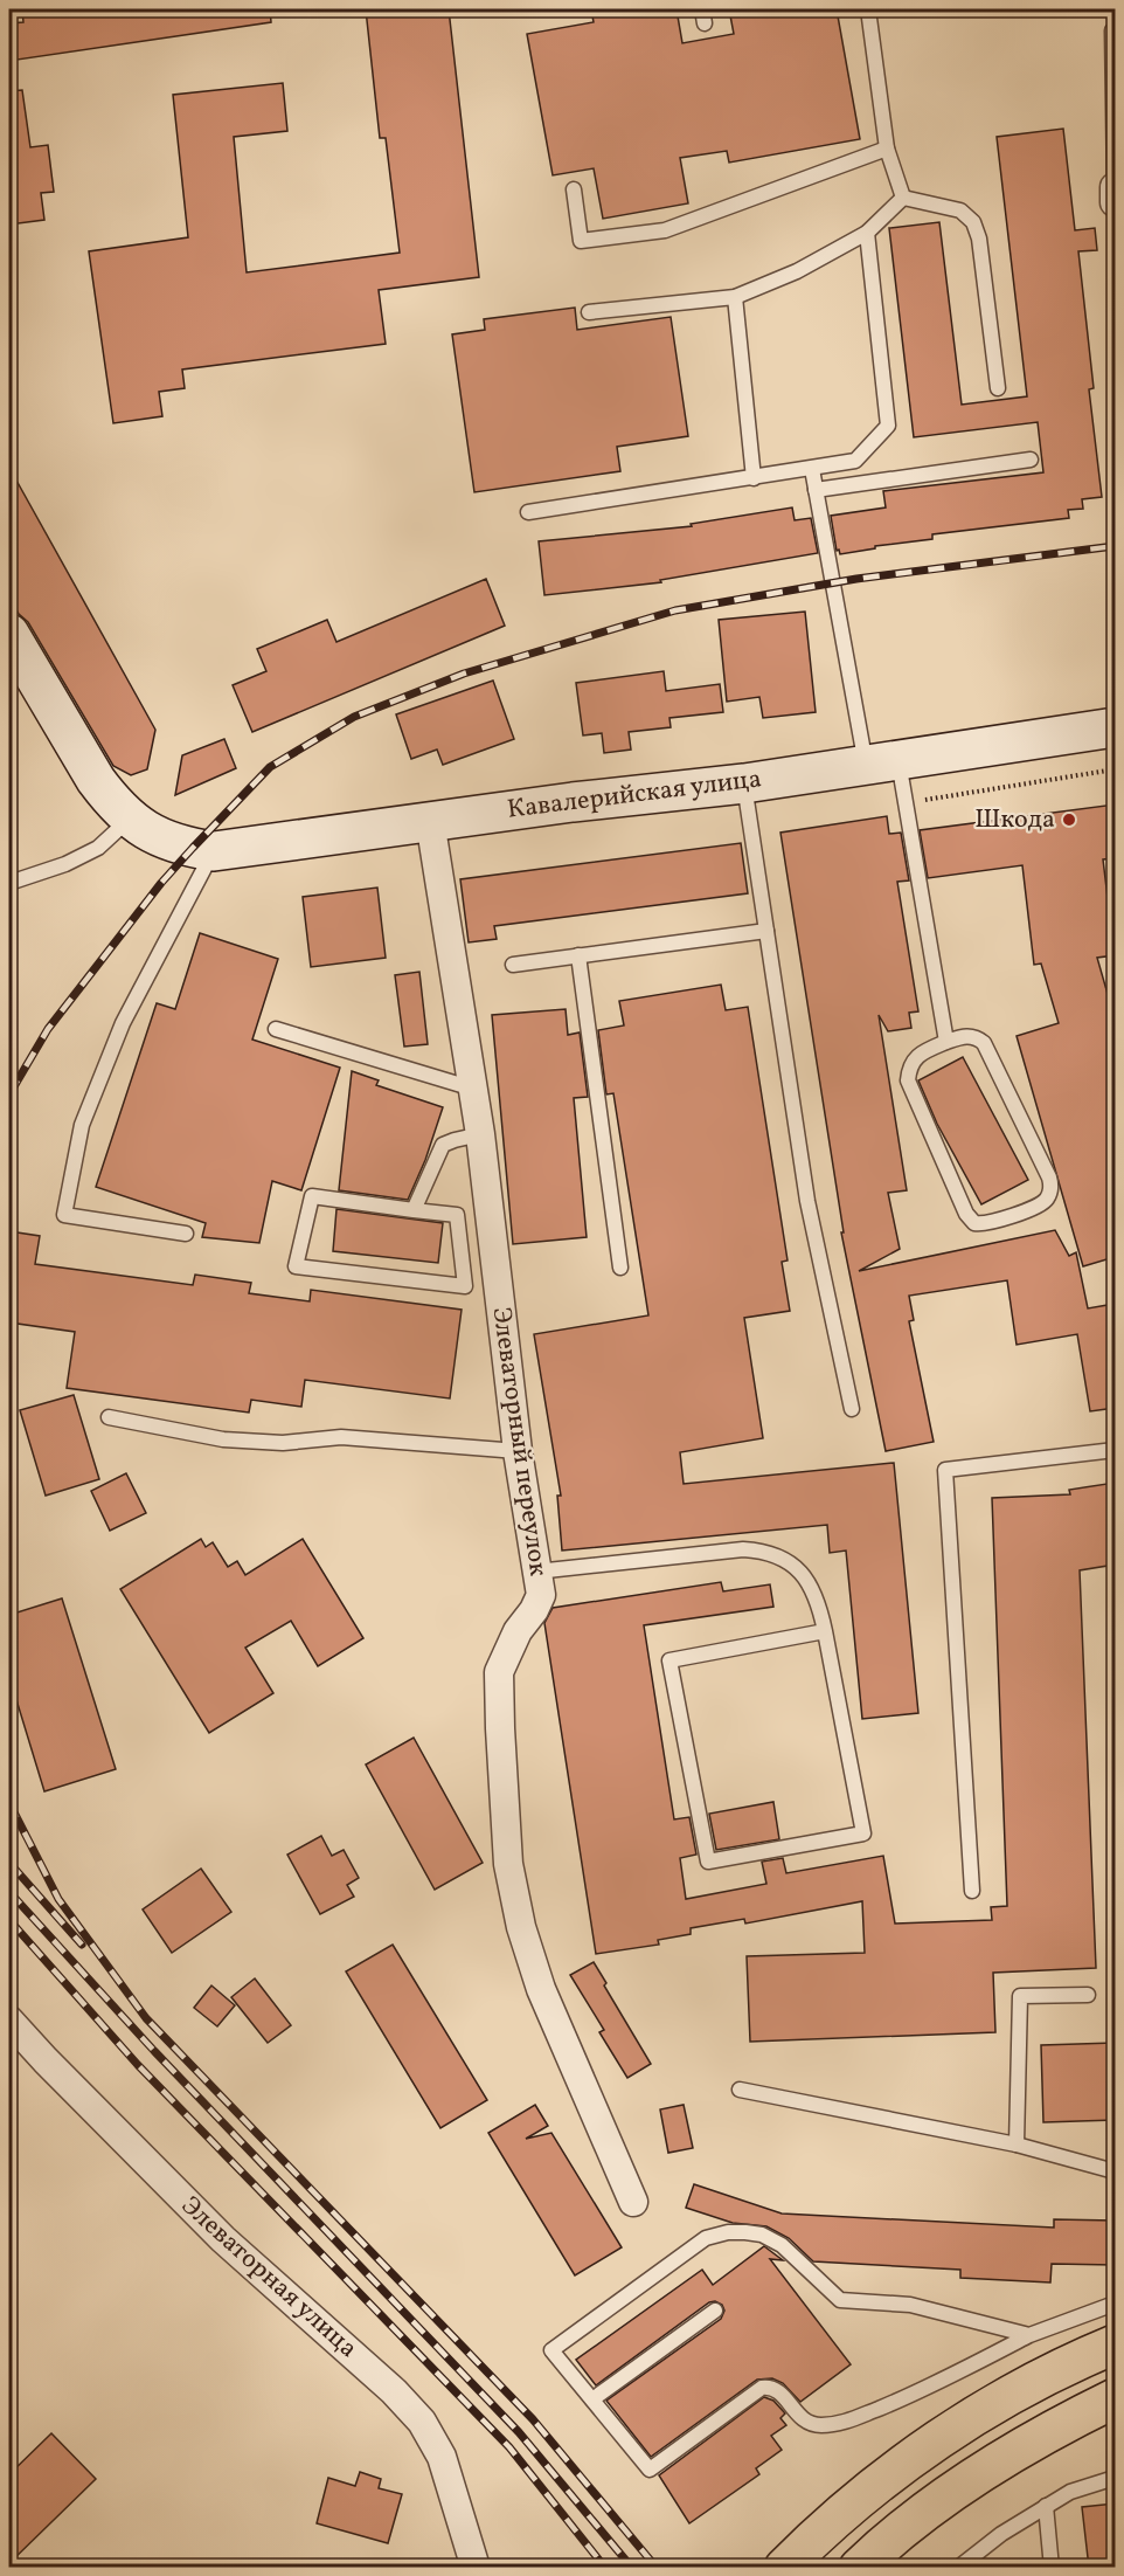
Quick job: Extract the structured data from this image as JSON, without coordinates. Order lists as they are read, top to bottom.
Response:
{
  "streets": {
    "street": ["Кавалерийская улица", "Элеваторный переулок", "Элеваторная улица"]
  },
  "crossings": [
    ["Кавалерийская улица", "Элеваторный переулок"]
  ],
  "places": ["Шкода"]
}
